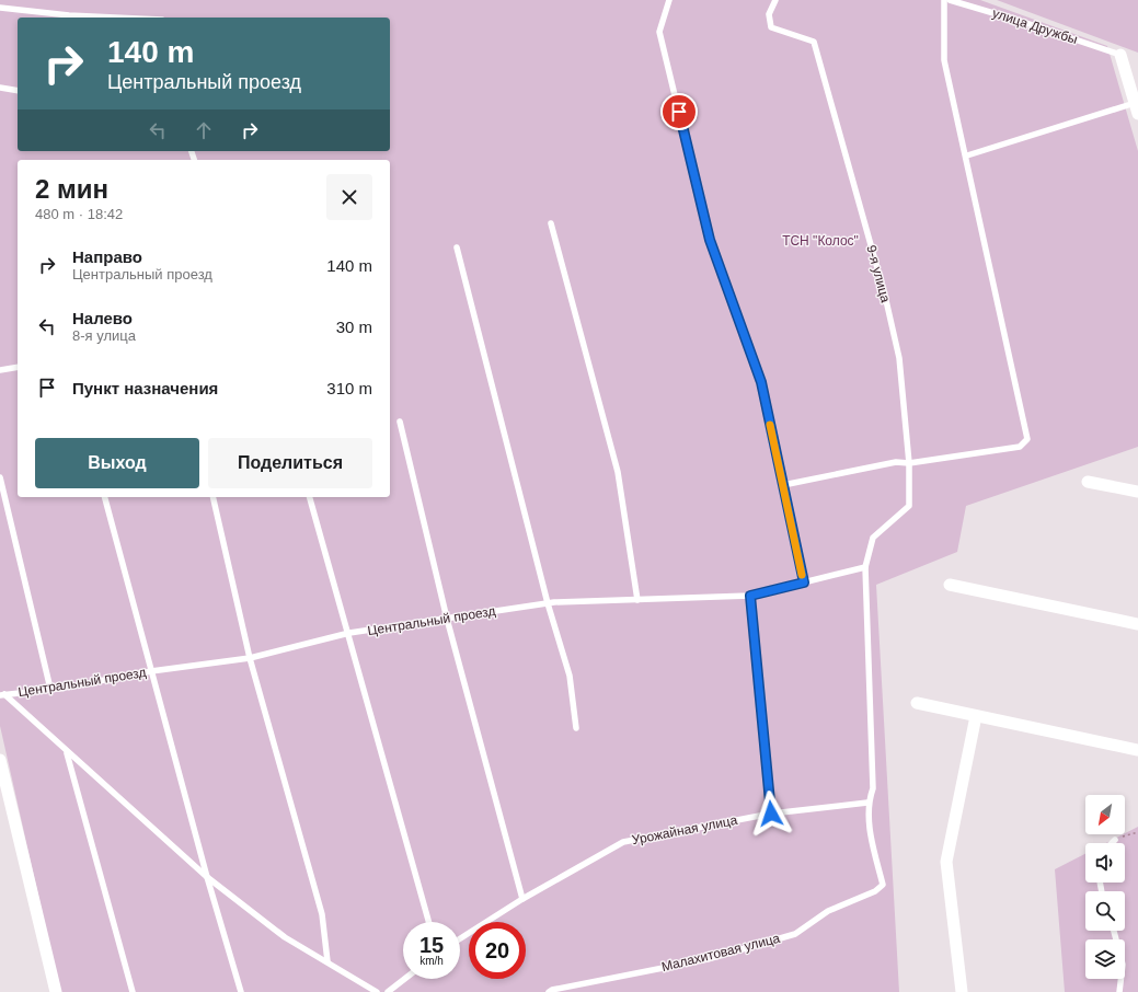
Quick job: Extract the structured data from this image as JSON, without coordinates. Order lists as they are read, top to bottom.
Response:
{
  "streets": {
    "lane": [
      "улица Дружбы",
      "9-я улица",
      "Центральный проезд",
      "Урожайная улица",
      "Малахитовая улица"
    ]
  },
  "crossings": [
    ["9-я улица", "Центральный проезд"],
    ["9-я улица", "Урожайная улица"],
    ["9-я улица", "Малахитовая улица"]
  ],
  "parks": ["ТСН \"Колос\""],
  "north": "bottom left",
  "page": {
    "turn": ["140 m", "Центральный проезд"],
    "heading": ["2 мин", "480 m · 18:42"],
    "list": [
      {
        "name": "Направо",
        "note": "Центральный проезд",
        "value": "140 m"
      },
      {
        "name": "Налево",
        "note": "8-я улица",
        "value": "30 m"
      },
      {
        "name": "Пункт назначения",
        "value": "310 m"
      }
    ],
    "buttons": ["Выход", "Поделиться"],
    "speed": "15 km/h",
    "limit": "20"
  }
}
